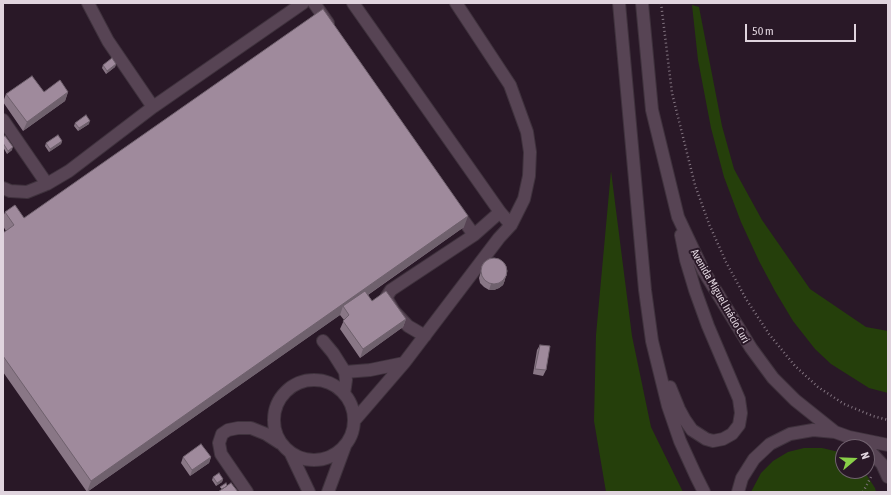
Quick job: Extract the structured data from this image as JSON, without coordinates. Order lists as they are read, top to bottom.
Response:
{
  "streets": {
    "street": ["Avenida Miguel Inácio Curi"]
  },
  "scale_bar": "50 m",
  "north": "right"
}
